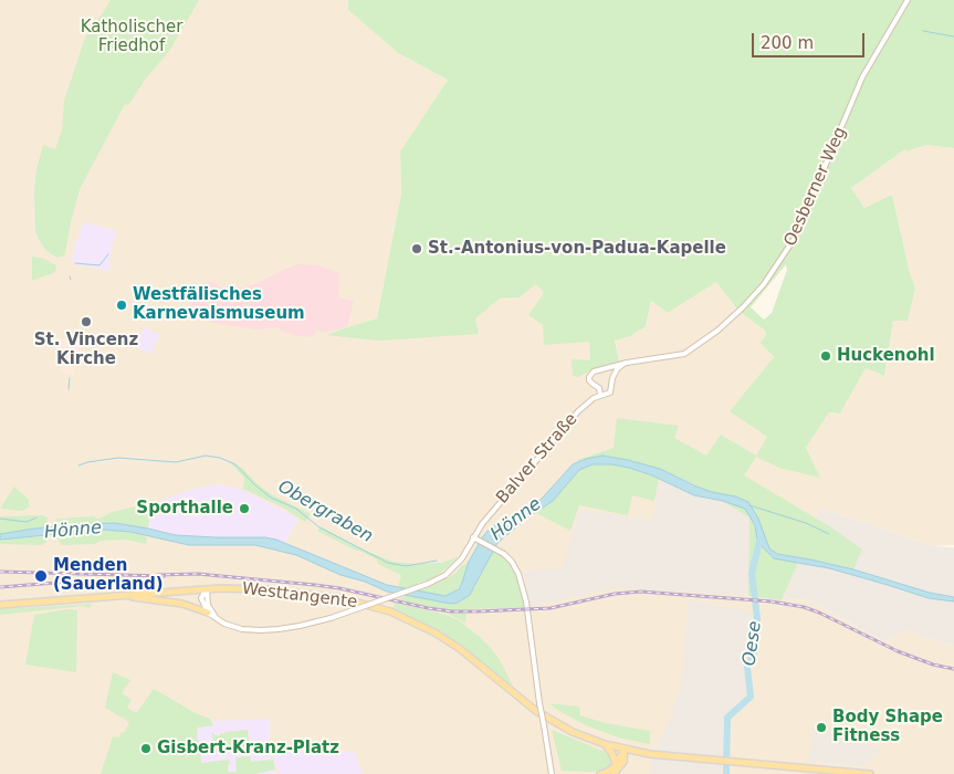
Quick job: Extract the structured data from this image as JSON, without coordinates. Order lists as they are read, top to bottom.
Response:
{
  "streets": {
    "main road": ["Westtangente"],
    "street": ["Oesberner Weg", "Balver Straße"]
  },
  "crossings": [
    ["Oesberner Weg", "Balver Straße"]
  ],
  "water": ["Obergraben", "Hönne", "Oese"],
  "parks": ["Katholischer Friedhof"],
  "places": [
    "St.-Antonius-von-Padua-Kapelle",
    "Westfälisches Karnevalsmuseum",
    "St. Vincenz Kirche",
    "Huckenohl",
    "Sporthalle",
    "Menden (Sauerland)",
    "Body Shape Fitness",
    "Gisbert-Kranz-Platz"
  ],
  "scale_bar": "200 m"
}
